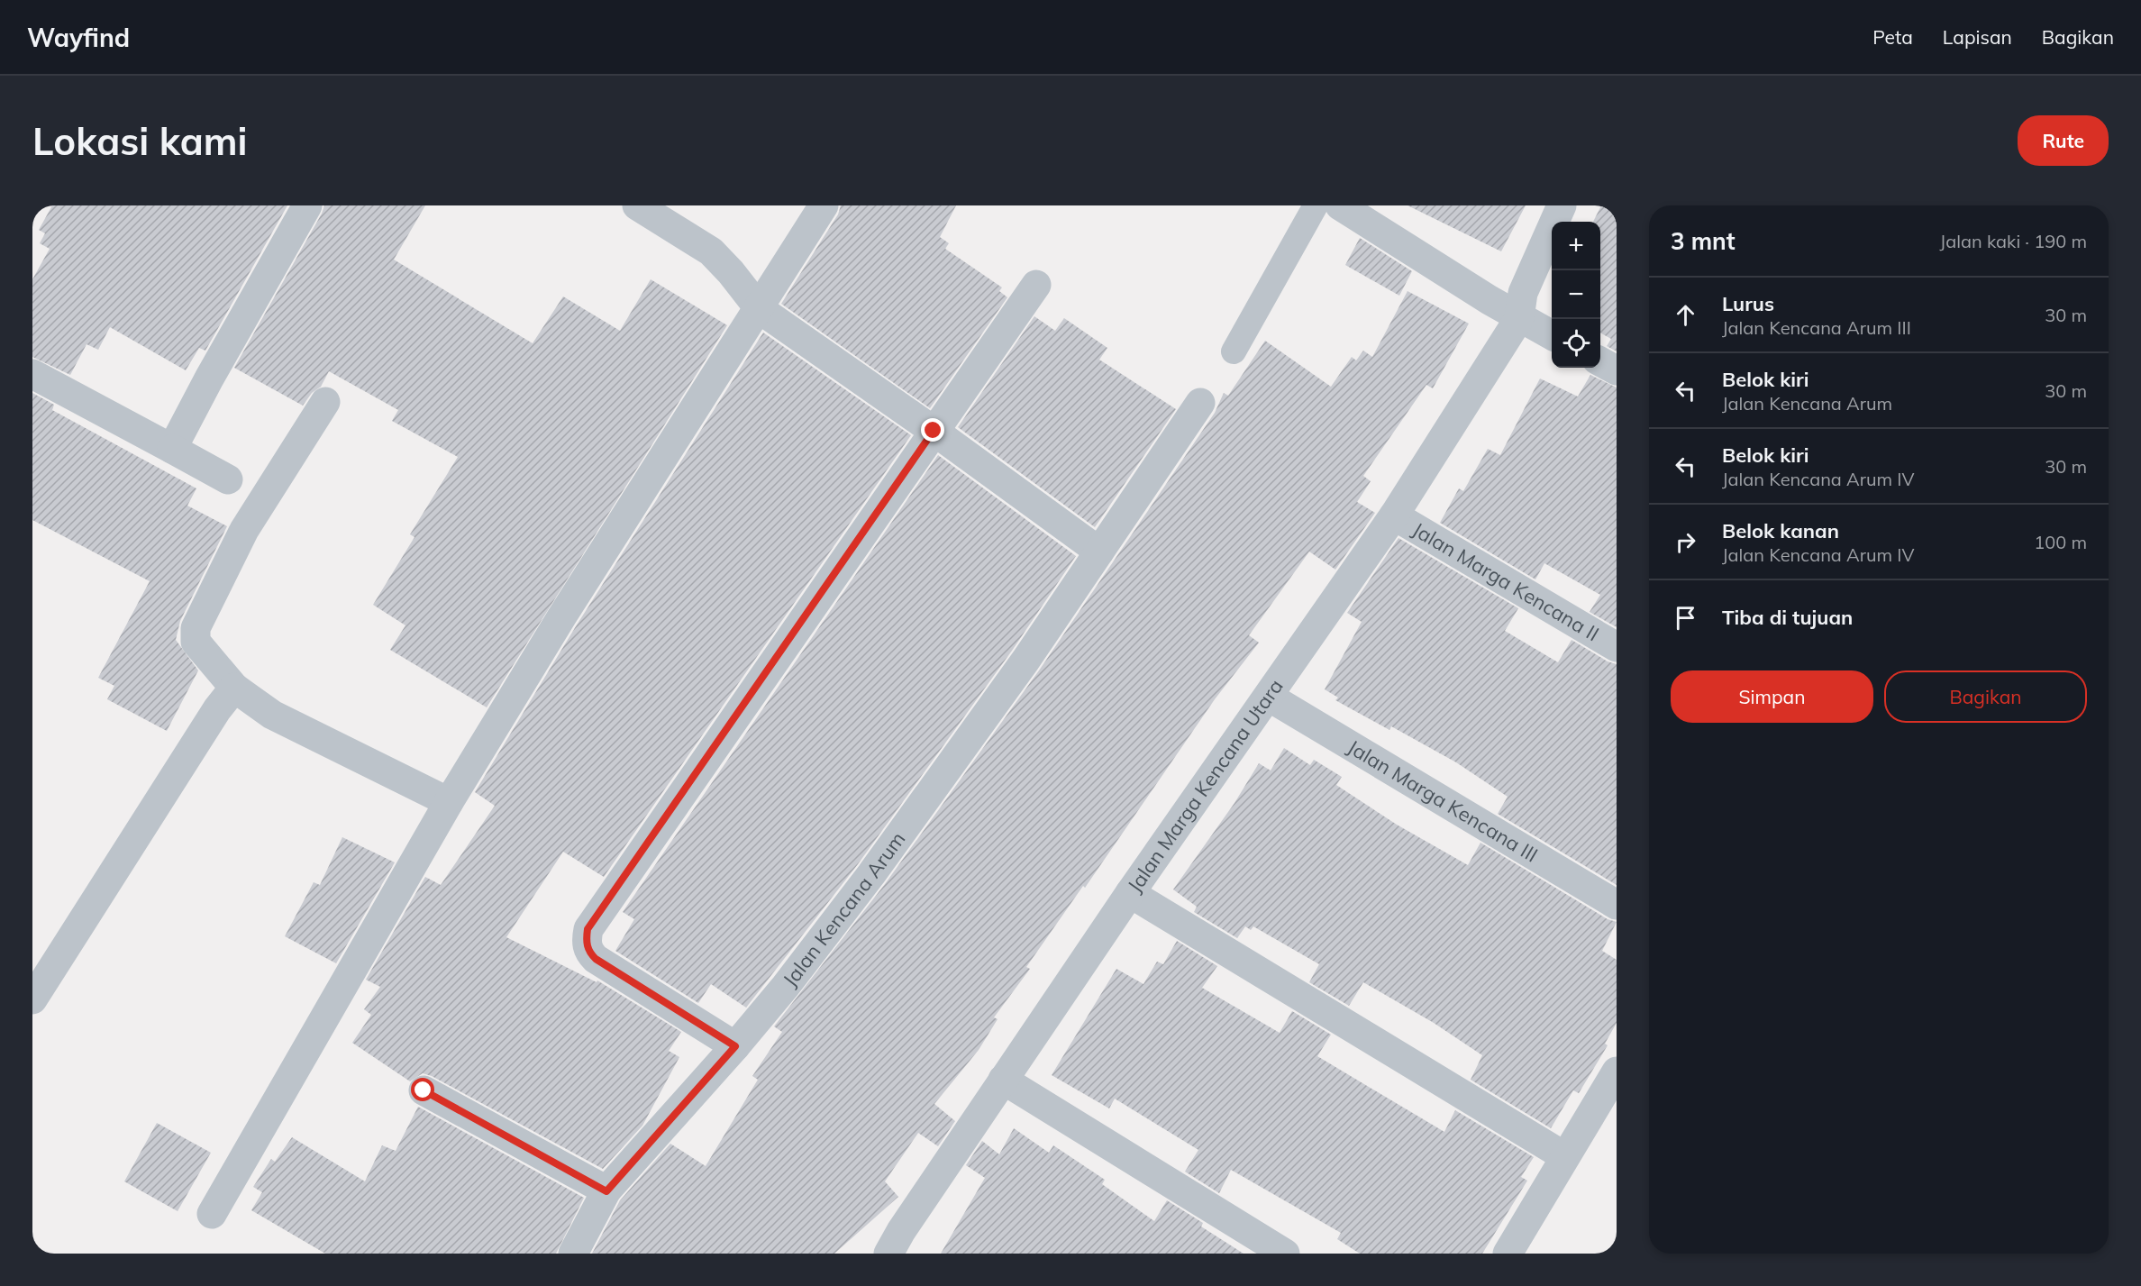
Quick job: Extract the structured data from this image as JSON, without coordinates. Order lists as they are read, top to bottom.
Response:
{
  "streets": {
    "street": [
      "Jalan Marga Kencana II",
      "Jalan Marga Kencana Utara",
      "Jalan Marga Kencana III",
      "Jalan Kencana Arum"
    ]
  },
  "crossings": [
    ["Jalan Marga Kencana II", "Jalan Marga Kencana Utara"],
    ["Jalan Marga Kencana Utara", "Jalan Marga Kencana III"]
  ],
  "page": {
    "header": "Wayfind",
    "nav": ["Peta", "Lapisan", "Bagikan"],
    "buttons": [
      "Rute",
      ["Simpan", "Bagikan"]
    ],
    "title": "Lokasi kami",
    "heading": ["3 mnt", "Jalan kaki · 190 m"],
    "map_buttons": ["+", "−"],
    "list": [
      ["Lurus", "Jalan Kencana Arum III", "30 m"],
      ["Belok kiri", "Jalan Kencana Arum", "30 m"],
      ["Belok kiri", "Jalan Kencana Arum IV", "30 m"],
      ["Belok kanan", "Jalan Kencana Arum IV", "100 m"],
      "Tiba di tujuan"
    ]
  }
}
